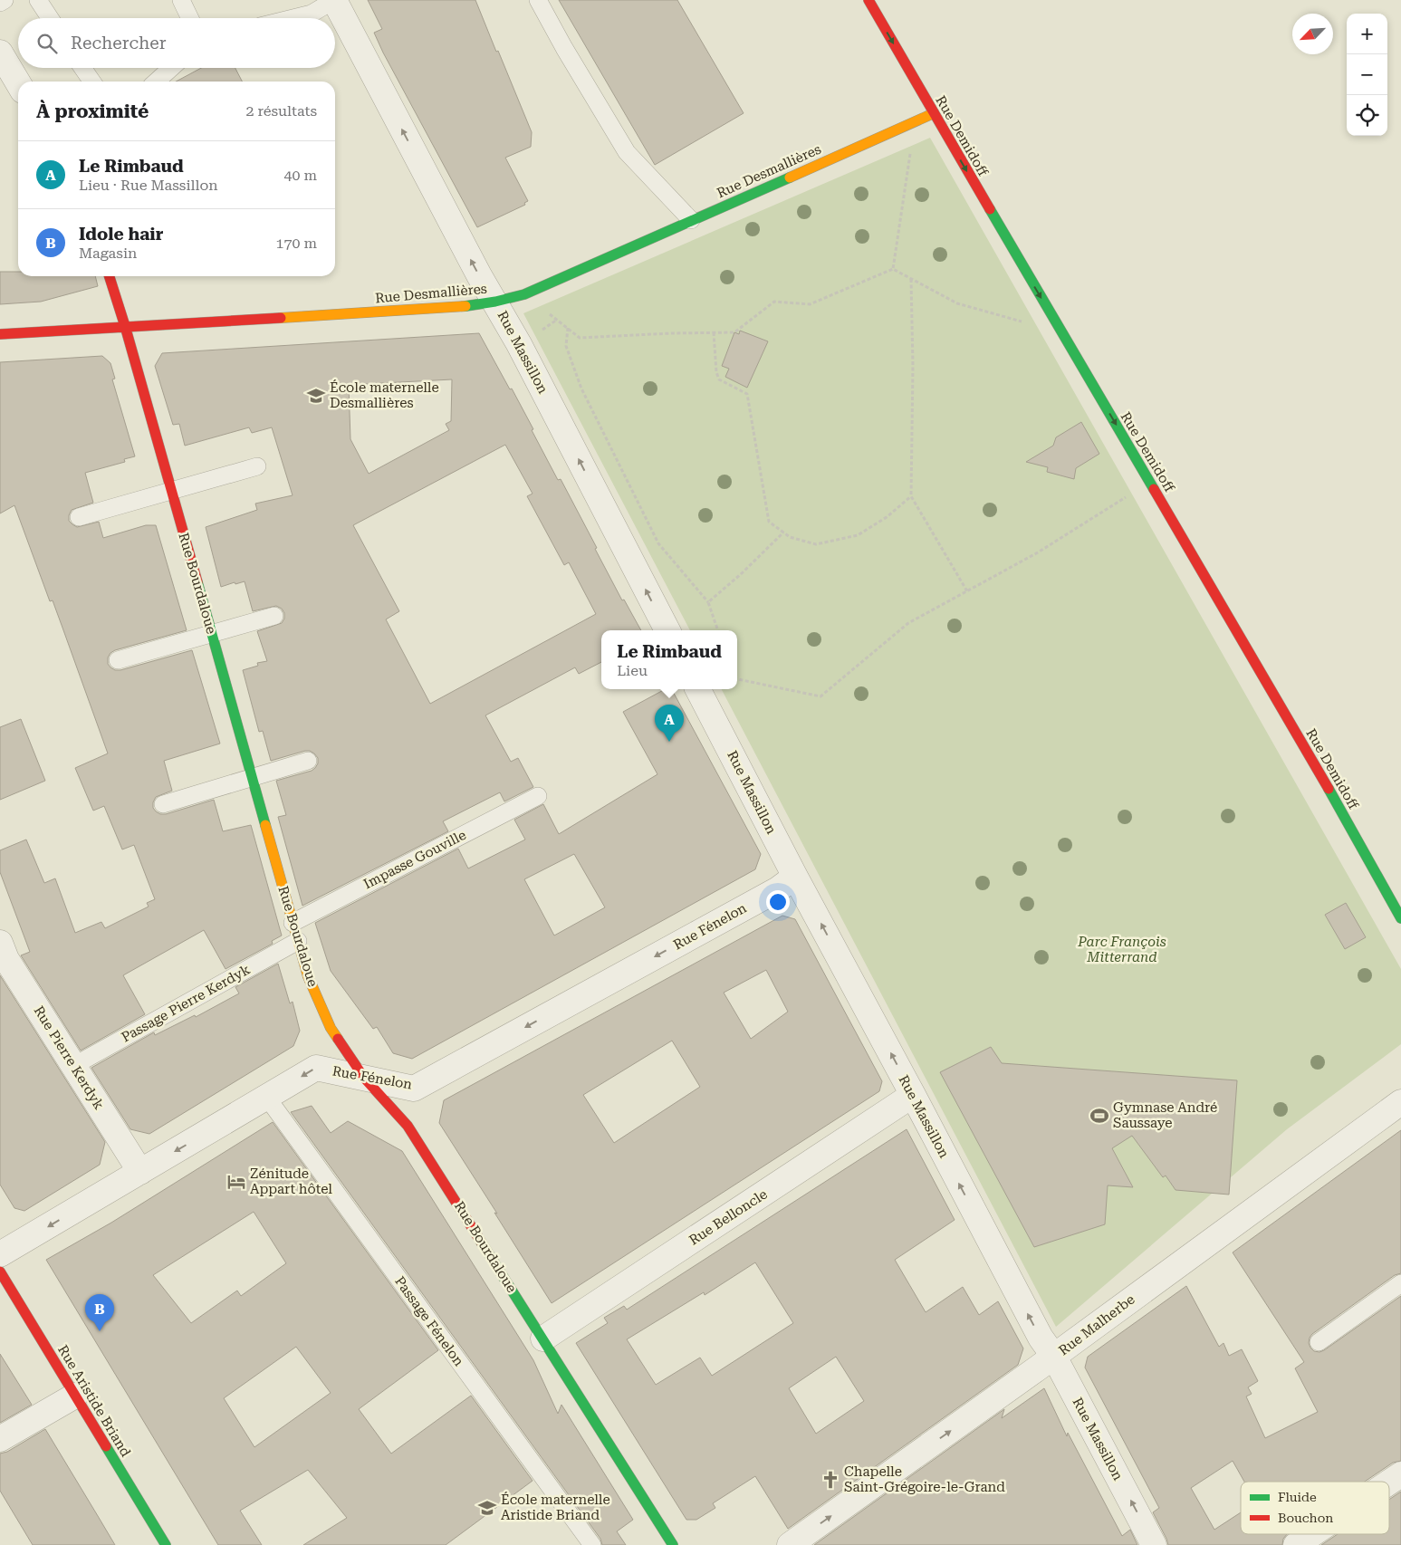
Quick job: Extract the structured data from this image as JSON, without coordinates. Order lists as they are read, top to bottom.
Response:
{
  "streets": {
    "street": [
      "Rue Demidoff",
      "Rue Desmallières",
      "Rue Massillon",
      "Rue Bourdaloue",
      "Rue Fénelon",
      "Rue Pierre Kerdyk",
      "Rue Belloncle",
      "Rue Malherbe",
      "Rue Aristide Briand"
    ],
    "lane": ["Impasse Gouville", "Passage Pierre Kerdyk", "Passage Fénelon"]
  },
  "crossings": [
    ["Rue Demidoff", "Rue Desmallières"],
    ["Rue Desmallières", "Rue Massillon"],
    ["Rue Desmallières", "Rue Bourdaloue"],
    ["Rue Massillon", "Rue Fénelon"],
    ["Rue Massillon", "Rue Belloncle"],
    ["Rue Massillon", "Rue Malherbe"],
    ["Rue Bourdaloue", "Impasse Gouville"],
    ["Rue Bourdaloue", "Rue Fénelon"],
    ["Rue Bourdaloue", "Passage Pierre Kerdyk"],
    ["Rue Bourdaloue", "Rue Belloncle"],
    ["Rue Fénelon", "Rue Pierre Kerdyk"],
    ["Rue Fénelon", "Passage Fénelon"],
    ["Passage Pierre Kerdyk", "Rue Pierre Kerdyk"]
  ],
  "one_way": [
    "Rue Demidoff",
    "Rue Massillon",
    "Rue Fénelon",
    "Rue Malherbe"
  ],
  "parks": ["Parc François Mitterrand"],
  "places": {
    "school or university": ["École maternelle Desmallières", "École maternelle Aristide Briand"],
    "sports": ["Gymnase André Saussaye"],
    "hotel": ["Zénitude Appart hôtel"],
    "church": ["Chapelle Saint-Grégoire-le-Grand"]
  },
  "legend": ["Fluide", "Bouchon"],
  "north": "bottom left",
  "page": {
    "map_buttons": ["+", "−"],
    "search": "Rechercher",
    "heading": ["À proximité", "2 résultats"],
    "list": [
      {
        "mark": "A",
        "name": "Le Rimbaud",
        "note": "Lieu · Rue Massillon",
        "value": "40 m"
      },
      {
        "mark": "B",
        "name": "Idole hair",
        "note": "Magasin",
        "value": "170 m"
      }
    ],
    "popup": ["Le Rimbaud", "Lieu"],
    "pins": ["A", "B"]
  }
}
